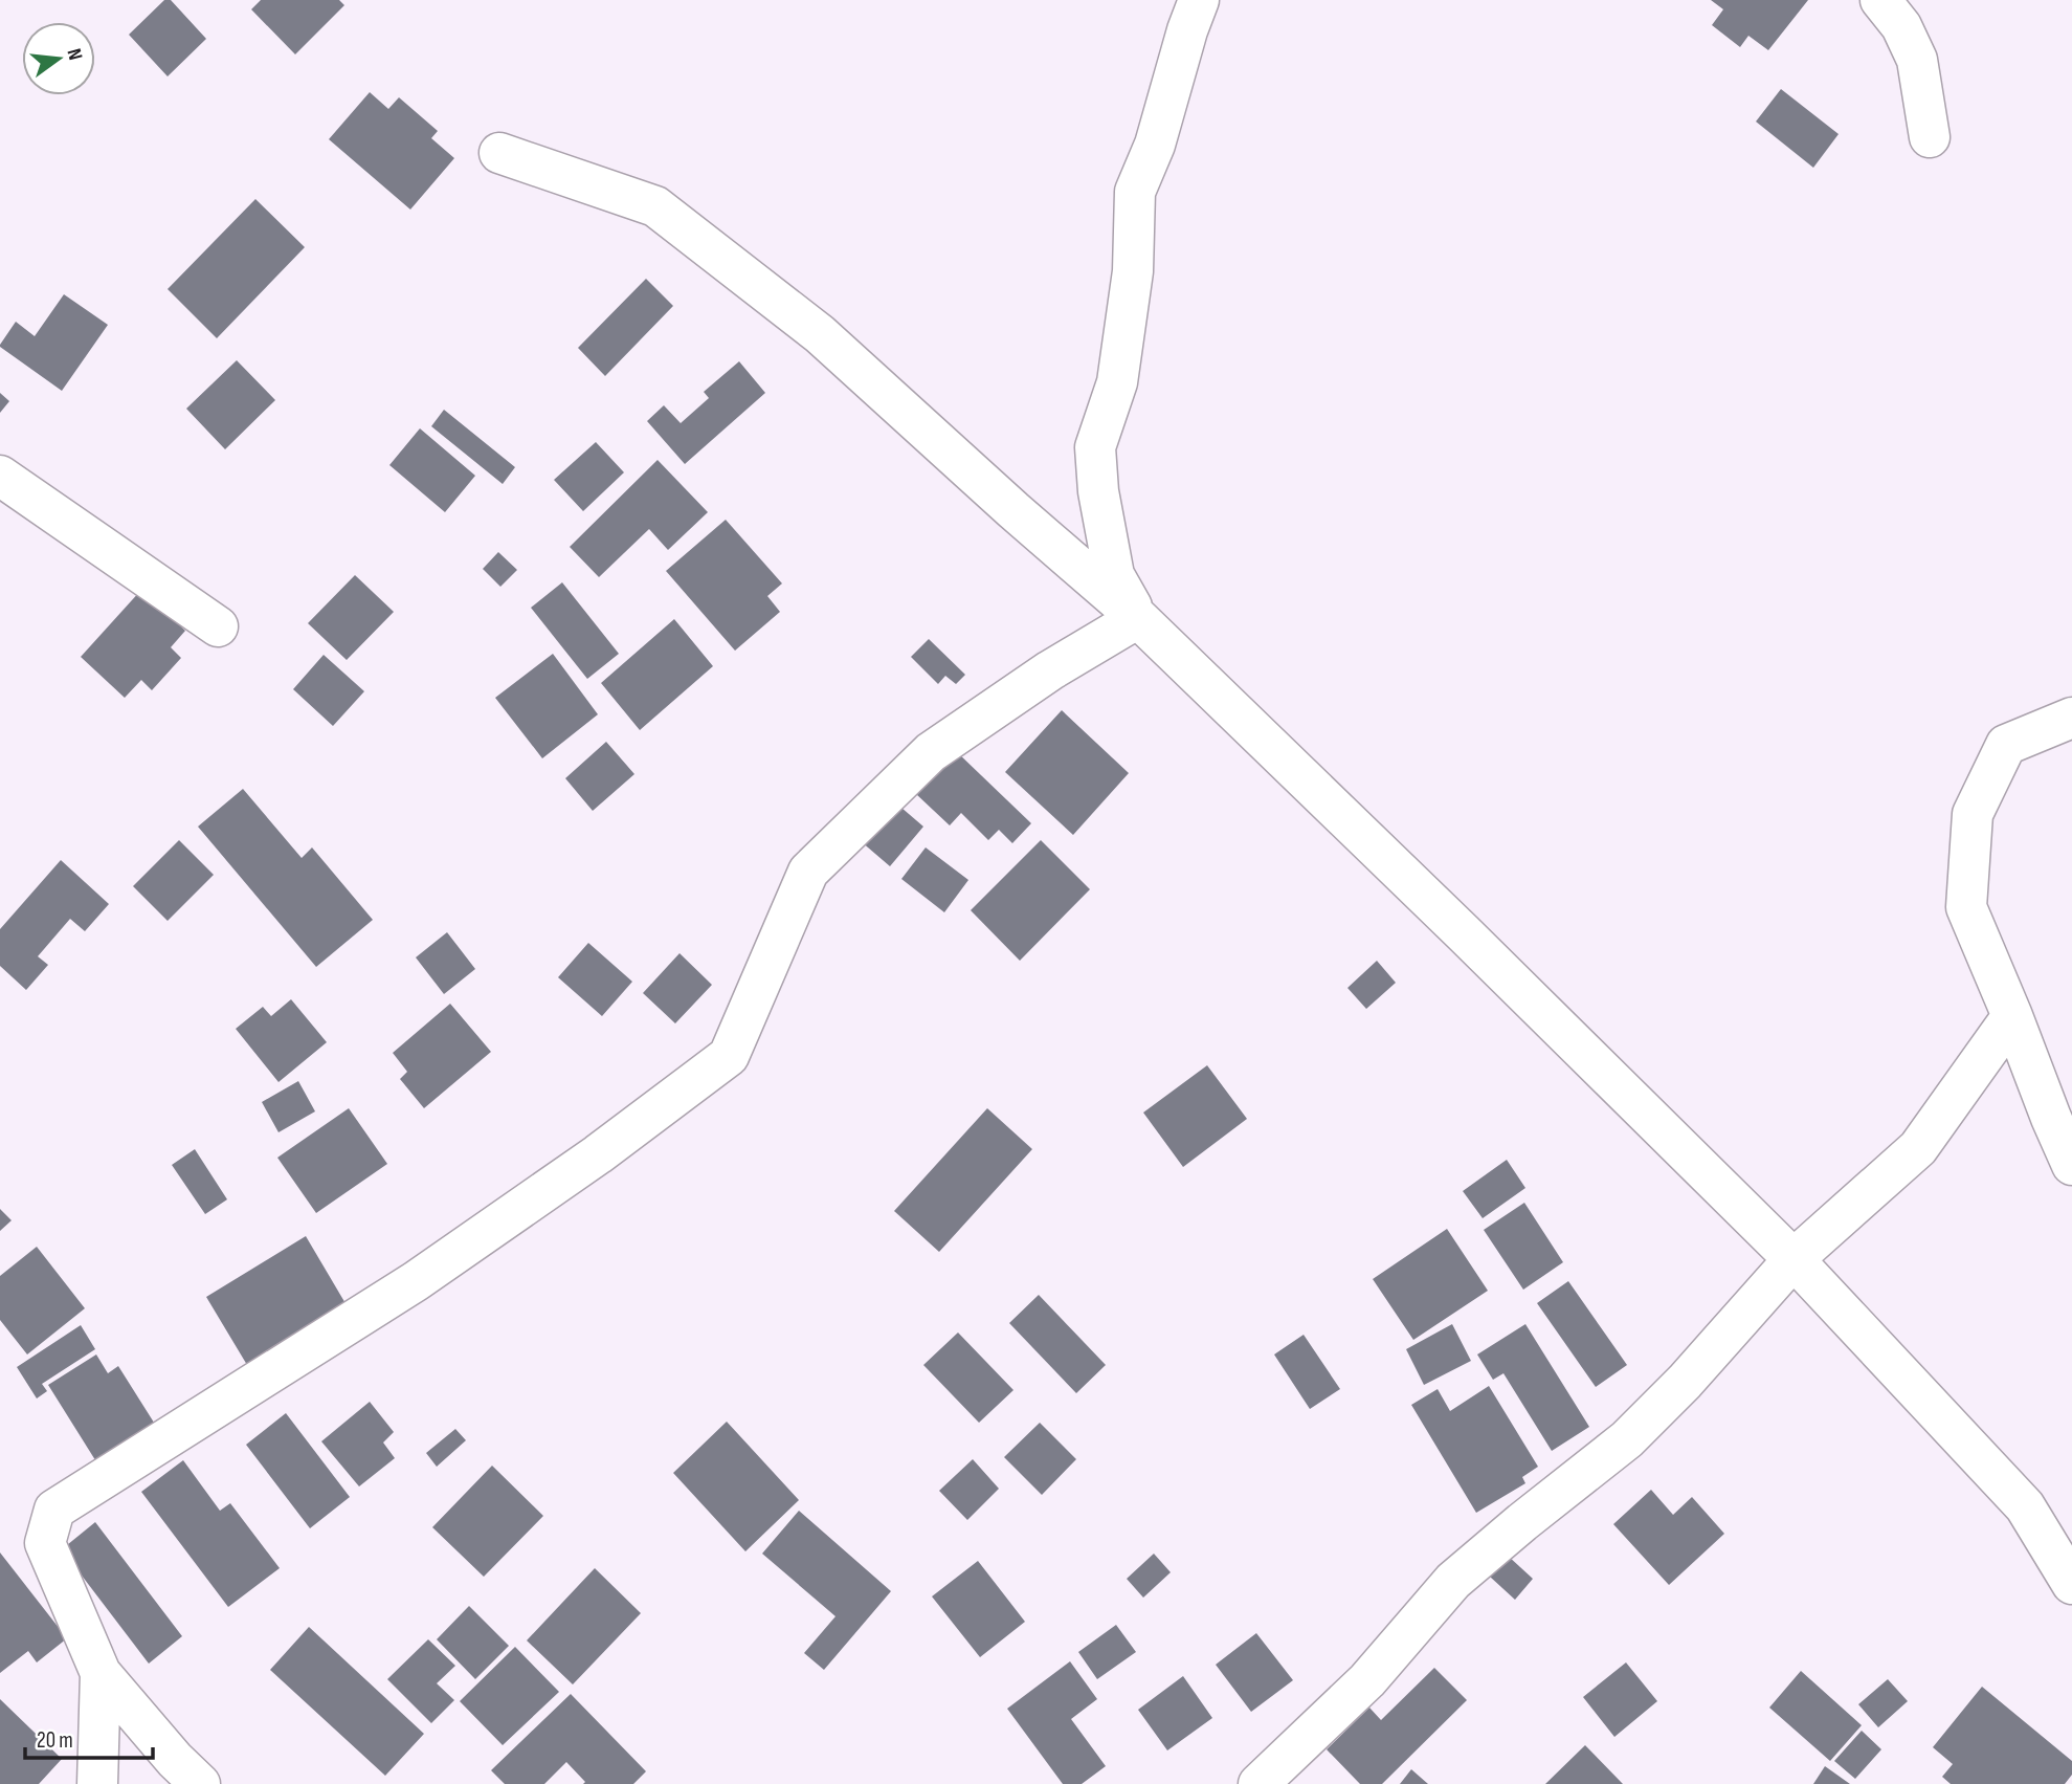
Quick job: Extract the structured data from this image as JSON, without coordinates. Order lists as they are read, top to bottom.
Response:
{
  "scale_bar": "20 m",
  "north": "right"
}
